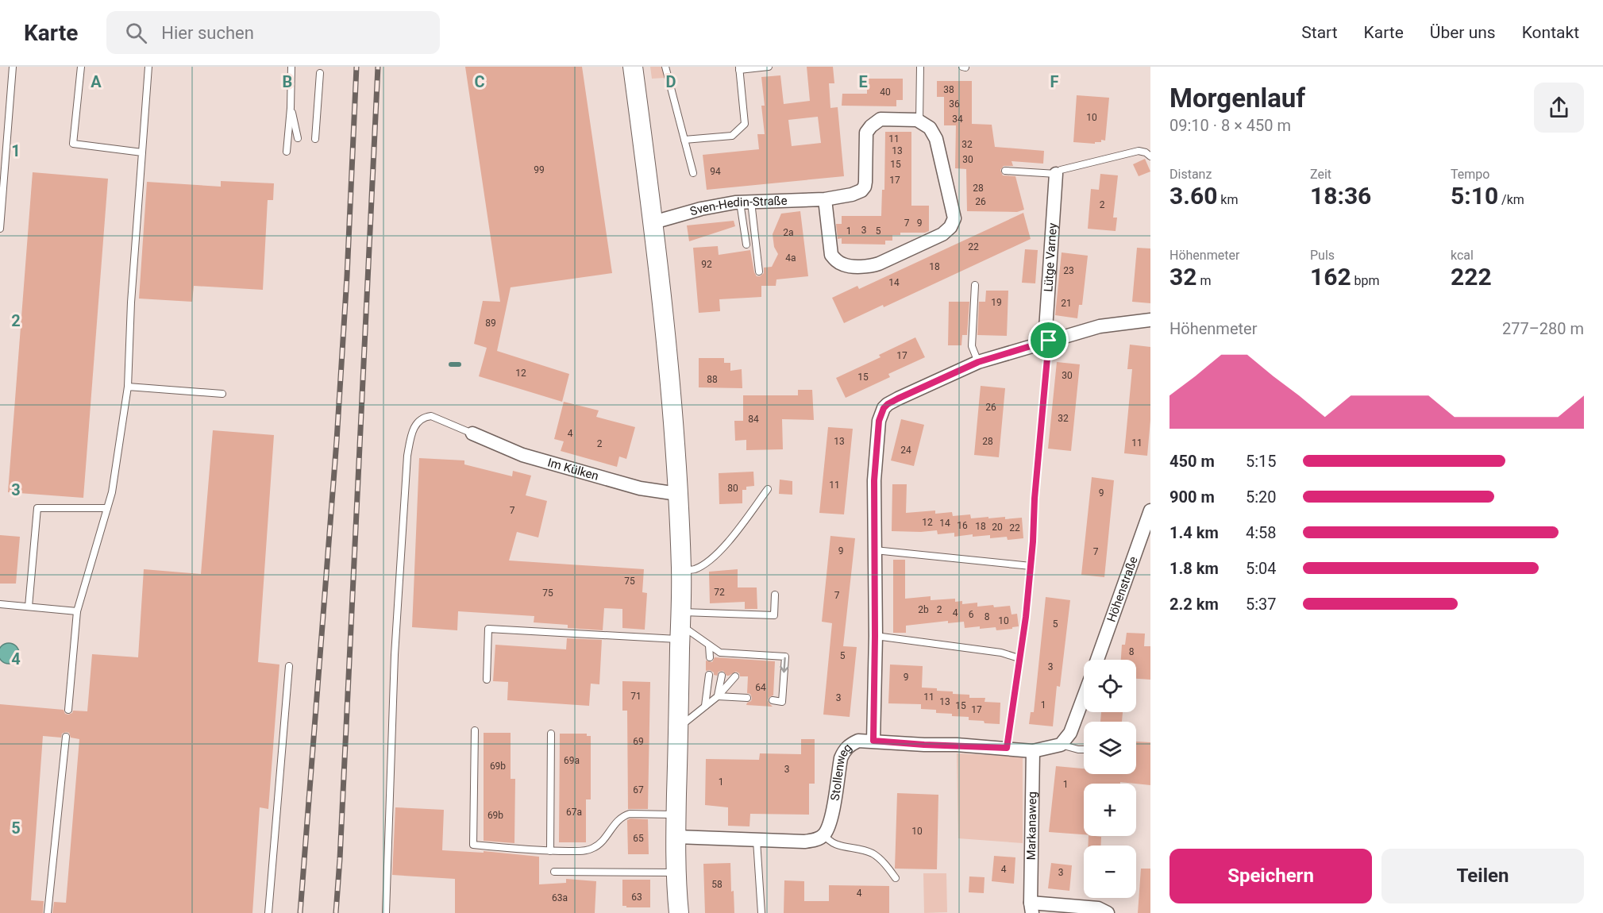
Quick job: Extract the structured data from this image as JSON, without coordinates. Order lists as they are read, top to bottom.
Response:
{
  "streets": {
    "street": [
      "Sven-Hedin-Straße",
      "Lütge Varney",
      "Im Külken",
      "Höhenstraße",
      "Stollenweg",
      "Markanaweg"
    ]
  },
  "crossings": [
    ["Stollenweg", "Markanaweg"]
  ],
  "house_numbers": [
    "38",
    "40",
    "36",
    "10",
    "34",
    "11",
    "32",
    "13",
    "30",
    "15",
    "99",
    "94",
    "17",
    "28",
    "26",
    "2",
    "7",
    "9",
    "3",
    "1",
    "5",
    "2a",
    "22",
    "4a",
    "92",
    "18",
    "23",
    "14",
    "19",
    "21",
    "89",
    "17",
    "12",
    "30",
    "15",
    "88",
    "26",
    "32",
    "84",
    "4",
    "13",
    "28",
    "11",
    "2",
    "24",
    "11",
    "80",
    "9",
    "7",
    "12",
    "14",
    "16",
    "18",
    "20",
    "22",
    "9",
    "7",
    "75",
    "72",
    "75",
    "7",
    "2b",
    "2",
    "4",
    "6",
    "8",
    "10",
    "5",
    "8",
    "5",
    "3",
    "9",
    "64",
    "71",
    "11",
    "3",
    "13",
    "1",
    "15",
    "17",
    "69",
    "69a",
    "69b",
    "3",
    "1",
    "1",
    "67",
    "67a",
    "69b",
    "10",
    "65",
    "4",
    "3",
    "58",
    "4",
    "63",
    "63a"
  ],
  "page": {
    "header": "Karte",
    "search": "Hier suchen",
    "nav": [
      "Start",
      "Karte",
      "Über uns",
      "Kontakt"
    ],
    "heading": ["Morgenlauf", "09:10 · 8 × 450 m"],
    "stats": [
      ["Distanz", "3.60 km"],
      ["Zeit", "18:36"],
      ["Tempo", "5:10 /km"],
      ["Höhenmeter", "32 m"],
      ["Puls", "162 bpm"],
      ["kcal", "222"]
    ],
    "chart": ["Höhenmeter", "277–280 m"],
    "list": [
      {
        "name": "450 m",
        "note": "5:15"
      },
      {
        "name": "900 m",
        "note": "5:20"
      },
      {
        "name": "1.4 km",
        "note": "4:58"
      },
      {
        "name": "1.8 km",
        "note": "5:04"
      },
      {
        "name": "2.2 km",
        "note": "5:37"
      }
    ],
    "map_buttons": ["+", "−"],
    "buttons": ["Speichern", "Teilen"]
  },
  "grid": {
    "columns": [
      "A",
      "B",
      "C",
      "D",
      "E",
      "F"
    ],
    "rows": [
      "1",
      "2",
      "3",
      "4",
      "5"
    ]
  }
}
